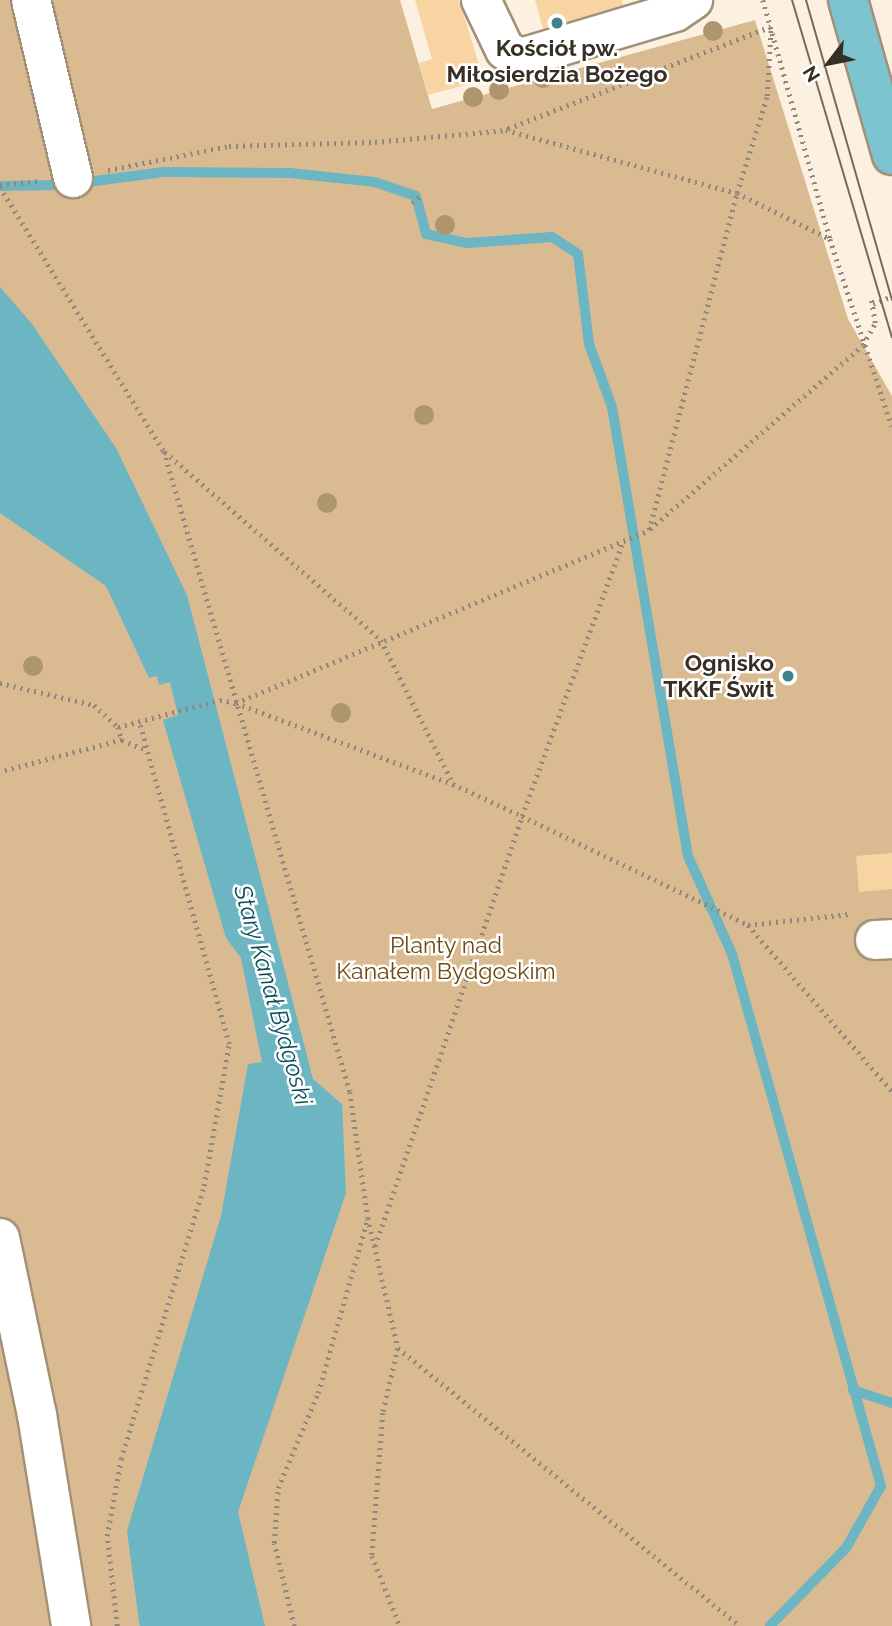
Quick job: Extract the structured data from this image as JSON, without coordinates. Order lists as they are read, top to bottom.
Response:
{
  "water": ["Stary Kanał Bydgoski"],
  "parks": ["Planty nad Kanałem Bydgoskim"],
  "places": ["Kościół pw. Miłosierdzia Bożego", "Ognisko TKKF Świt"],
  "north": "bottom left"
}
